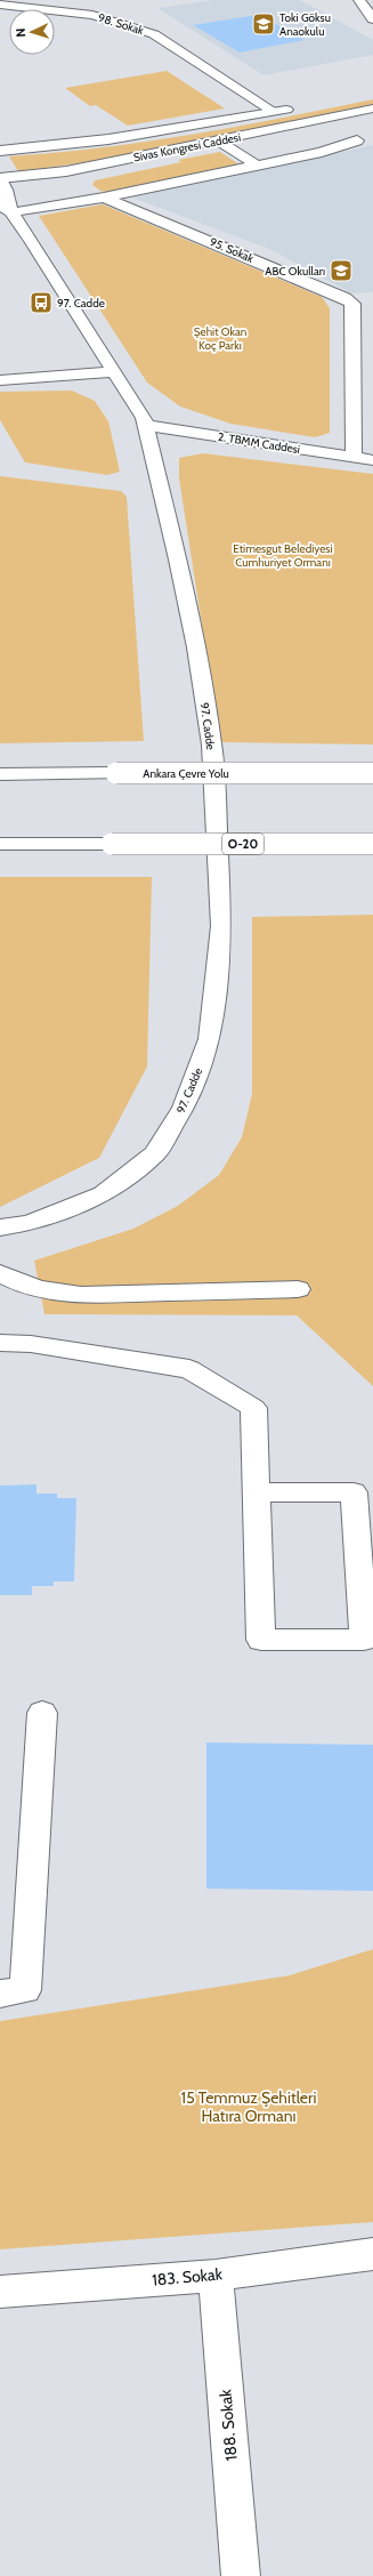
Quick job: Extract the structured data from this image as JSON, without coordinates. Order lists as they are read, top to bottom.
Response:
{
  "streets": {
    "main road": [
      "98. Sokak",
      "Sivas Kongresi Caddesi",
      "95. Sokak",
      "2. TBMM Caddesi",
      "97. Cadde",
      "Ankara Çevre Yolu",
      "O-20",
      "183. Sokak",
      "188. Sokak"
    ]
  },
  "crossings": [
    ["98. Sokak", "Sivas Kongresi Caddesi"],
    ["Sivas Kongresi Caddesi", "97. Cadde"],
    ["95. Sokak", "2. TBMM Caddesi"],
    ["2. TBMM Caddesi", "97. Cadde"],
    ["183. Sokak", "188. Sokak"]
  ],
  "parks": ["Şehit Okan Koç Parkı", "Etimesgut Belediyesi Cumhuriyet Ormanı", "15 Temmuz Şehitleri Hatıra Ormanı"],
  "places": {
    "school or university": ["Toki Göksu Anaokulu", "ABC Okulları"],
    "bus stop": ["97. Cadde"]
  },
  "north": "left"
}
